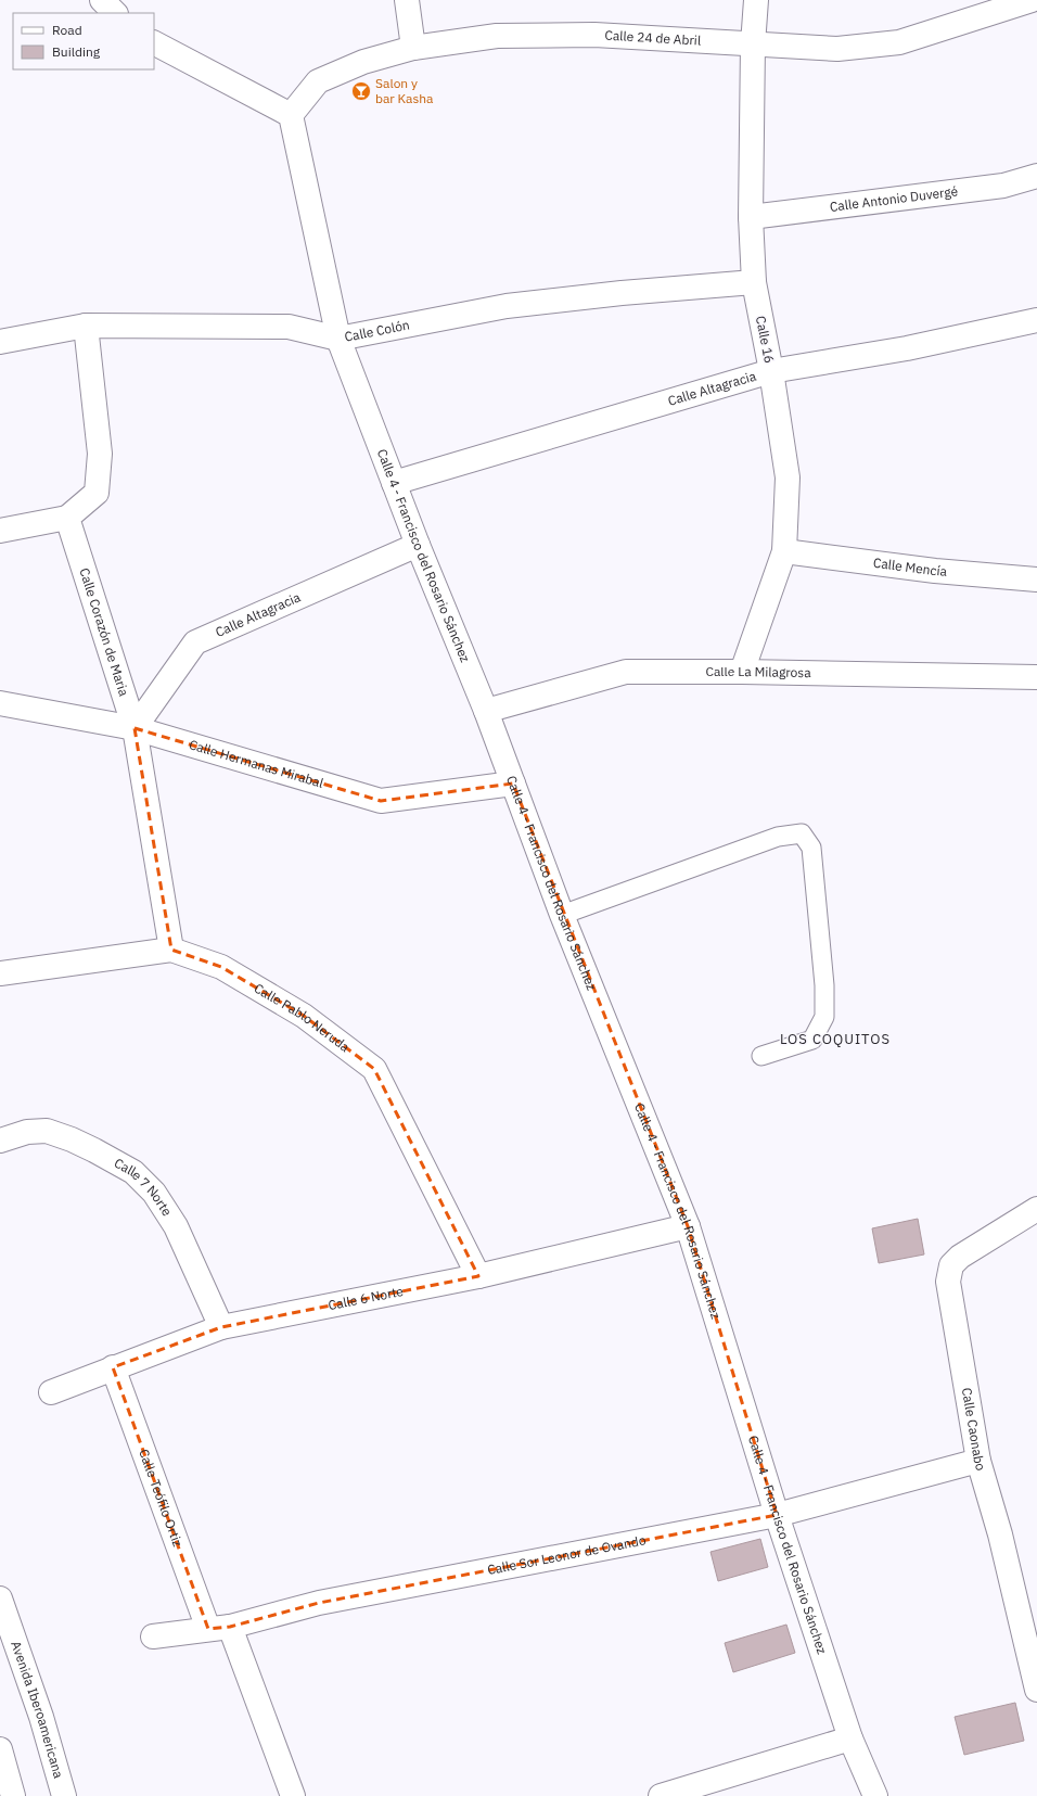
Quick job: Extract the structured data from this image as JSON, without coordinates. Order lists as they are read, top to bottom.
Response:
{
  "streets": {
    "street": [
      "Calle 24 de Abril",
      "Calle Antonio Duvergé",
      "Calle Colón",
      "Calle 16",
      "Calle Altagracia",
      "Calle 4 - Francisco del Rosario Sánchez",
      "Calle Mencía",
      "Calle Corazón de Maria",
      "Calle La Milagrosa",
      "Calle Hermanas Mirabal",
      "Calle Pablo Neruda",
      "Calle 7 Norte",
      "Calle 6 Norte",
      "Calle Caonabo",
      "Calle Teófilo Ortiz",
      "Calle Sor Leonor de Ovando",
      "Avenida Iberoamericana"
    ]
  },
  "crossings": [
    ["Calle 24 de Abril", "Calle 16"],
    ["Calle 24 de Abril", "Calle 4 - Francisco del Rosario Sánchez"],
    ["Calle Antonio Duvergé", "Calle 16"],
    ["Calle Colón", "Calle 16"],
    ["Calle Colón", "Calle 4 - Francisco del Rosario Sánchez"],
    ["Calle 16", "Calle Altagracia"],
    ["Calle 16", "Calle Mencía"],
    ["Calle 16", "Calle La Milagrosa"],
    ["Calle Altagracia", "Calle 4 - Francisco del Rosario Sánchez"],
    ["Calle Altagracia", "Calle Corazón de Maria"],
    ["Calle Altagracia", "Calle Hermanas Mirabal"],
    ["Calle 4 - Francisco del Rosario Sánchez", "Calle La Milagrosa"],
    ["Calle 4 - Francisco del Rosario Sánchez", "Calle Hermanas Mirabal"],
    ["Calle 4 - Francisco del Rosario Sánchez", "Calle 6 Norte"],
    ["Calle 4 - Francisco del Rosario Sánchez", "Calle Sor Leonor de Ovando"],
    ["Calle Corazón de Maria", "Calle Hermanas Mirabal"],
    ["Calle Corazón de Maria", "Calle Pablo Neruda"],
    ["Calle Pablo Neruda", "Calle 6 Norte"],
    ["Calle 7 Norte", "Calle 6 Norte"],
    ["Calle 6 Norte", "Calle Teófilo Ortiz"],
    ["Calle Caonabo", "Calle Sor Leonor de Ovando"],
    ["Calle Teófilo Ortiz", "Calle Sor Leonor de Ovando"]
  ],
  "districts": ["LOS COQUITOS"],
  "places": {
    "bar": ["Salon y bar Kasha"]
  },
  "legend": ["Road", "Building"]
}
